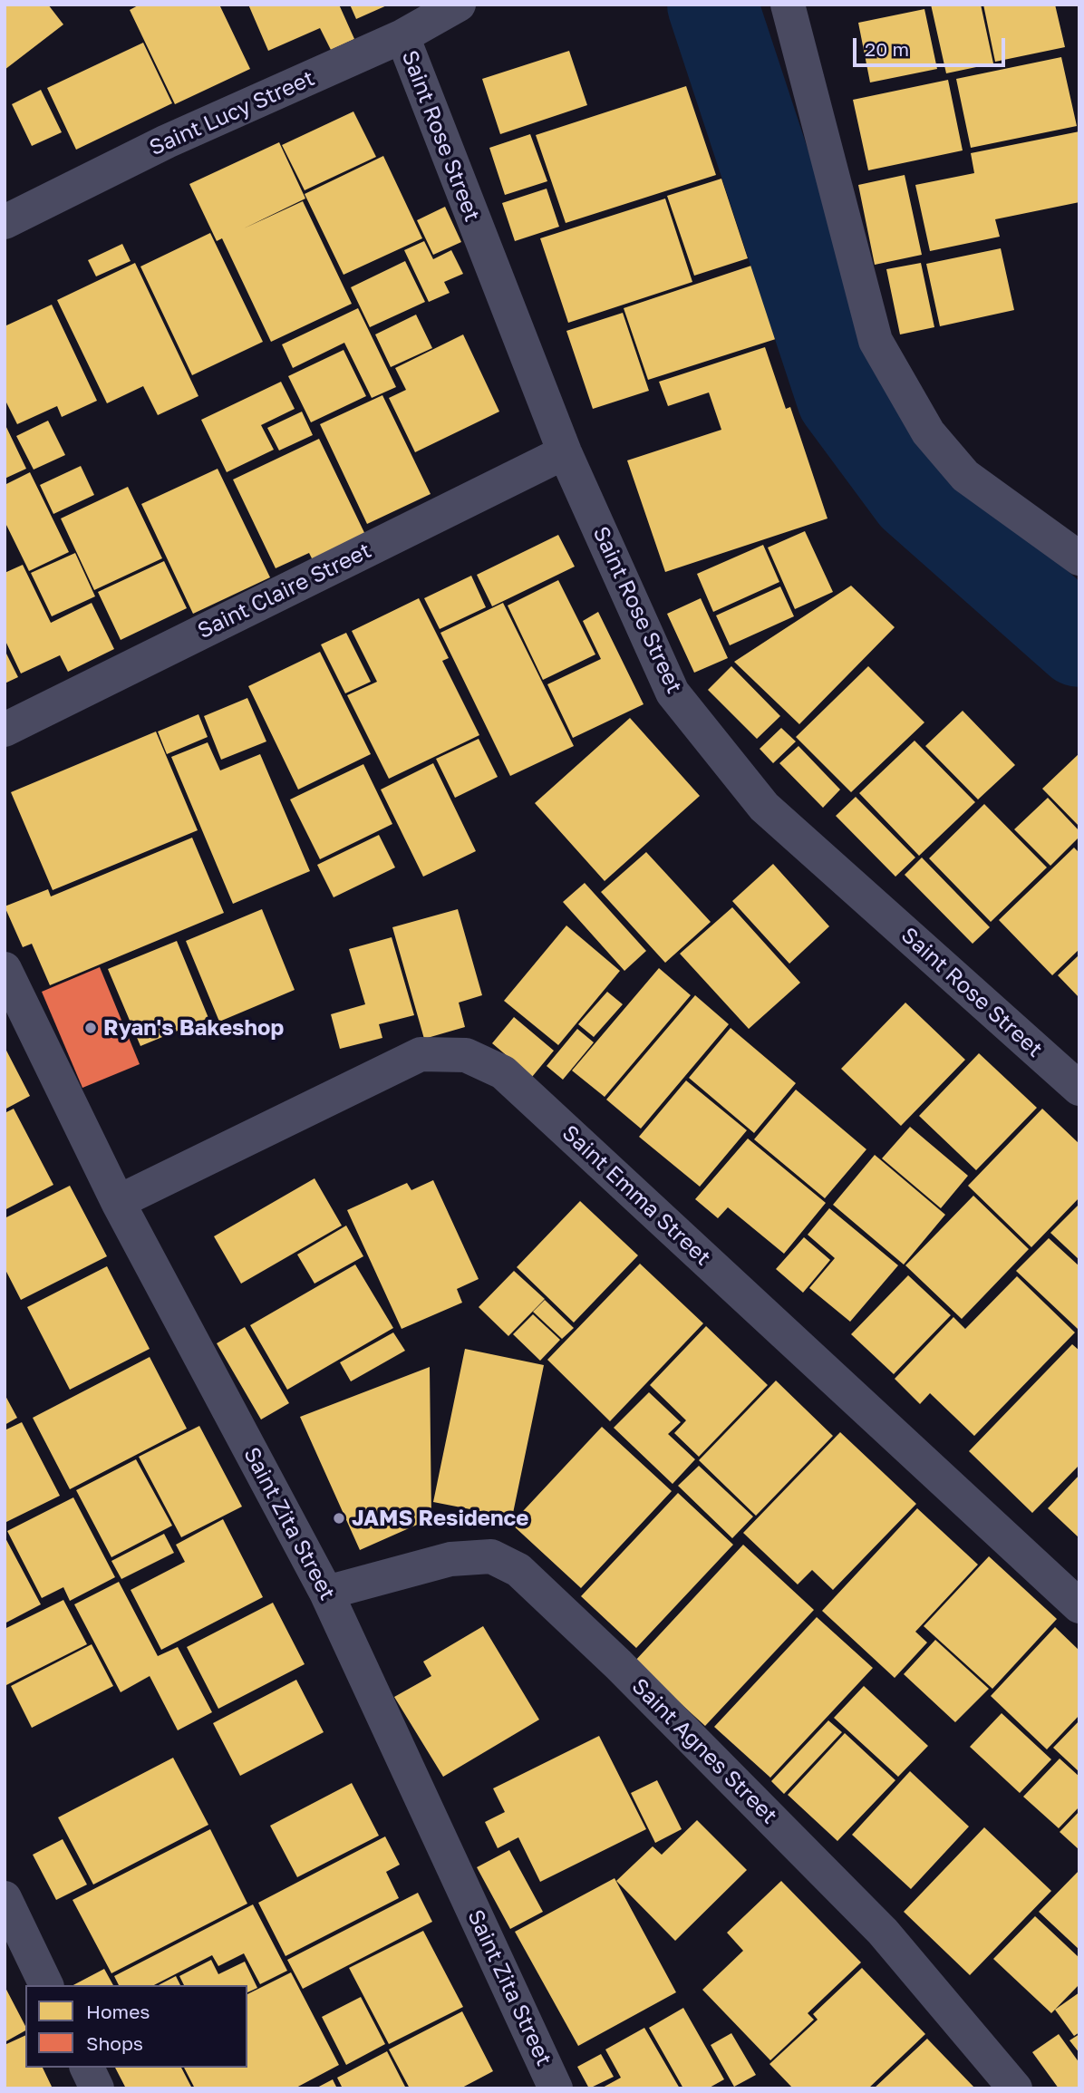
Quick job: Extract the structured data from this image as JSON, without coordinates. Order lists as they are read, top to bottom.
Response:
{
  "streets": {
    "street": [
      "Saint Lucy Street",
      "Saint Rose Street",
      "Saint Claire Street",
      "Saint Emma Street",
      "Saint Zita Street",
      "Saint Agnes Street"
    ]
  },
  "crossings": [
    ["Saint Lucy Street", "Saint Rose Street"],
    ["Saint Rose Street", "Saint Claire Street"],
    ["Saint Emma Street", "Saint Zita Street"],
    ["Saint Zita Street", "Saint Agnes Street"]
  ],
  "places": ["Ryan's Bakeshop", "JAMS Residence"],
  "legend": ["Homes", "Shops"],
  "scale_bar": "20 m"
}
